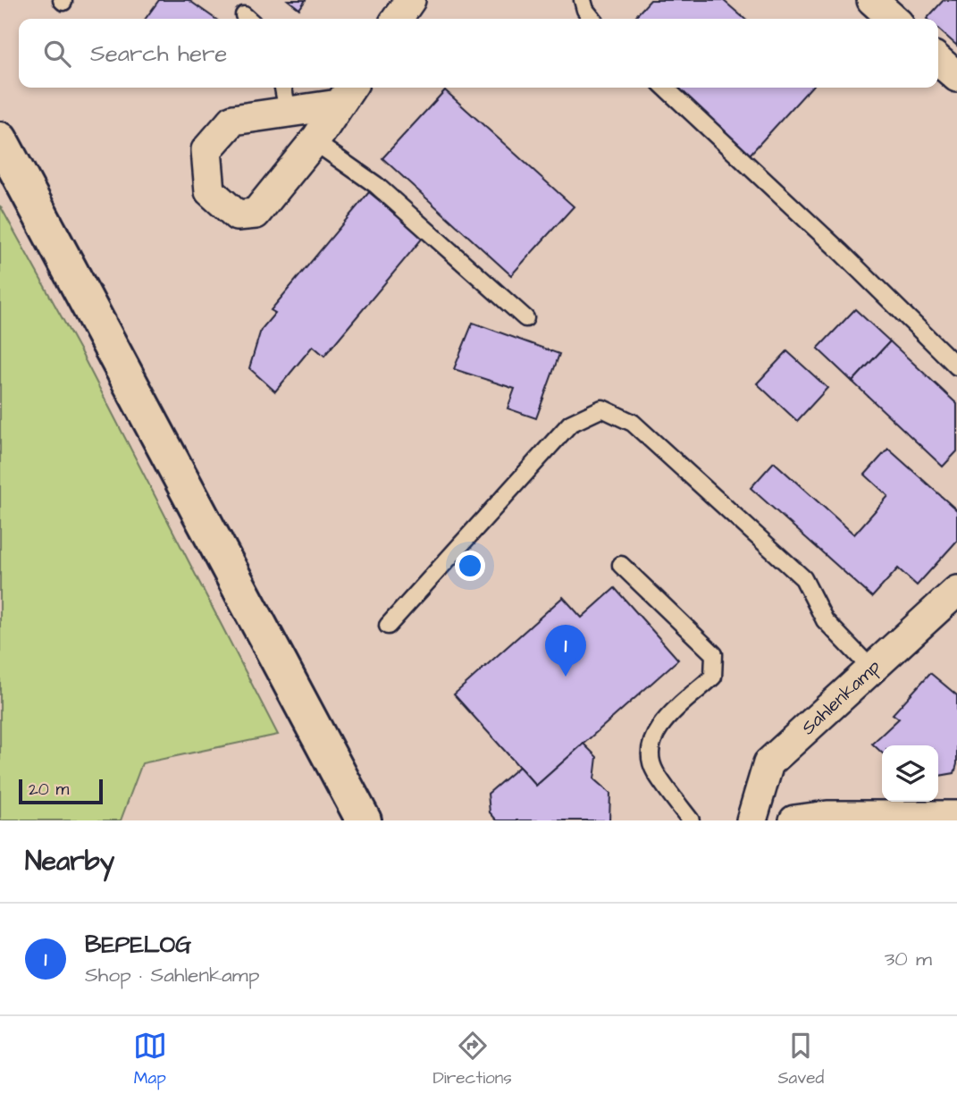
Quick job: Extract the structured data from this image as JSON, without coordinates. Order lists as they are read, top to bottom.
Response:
{
  "streets": {
    "street": ["Sahlenkamp"]
  },
  "scale_bar": "20 m",
  "page": {
    "search": "Search here",
    "pins": "1",
    "scale": "20 m",
    "heading": "Nearby",
    "list": [
      {
        "mark": "1",
        "name": "BEPELOG",
        "note": "Shop · Sahlenkamp",
        "value": "30 m"
      }
    ],
    "nav": ["Map", "Directions", "Saved"]
  }
}
